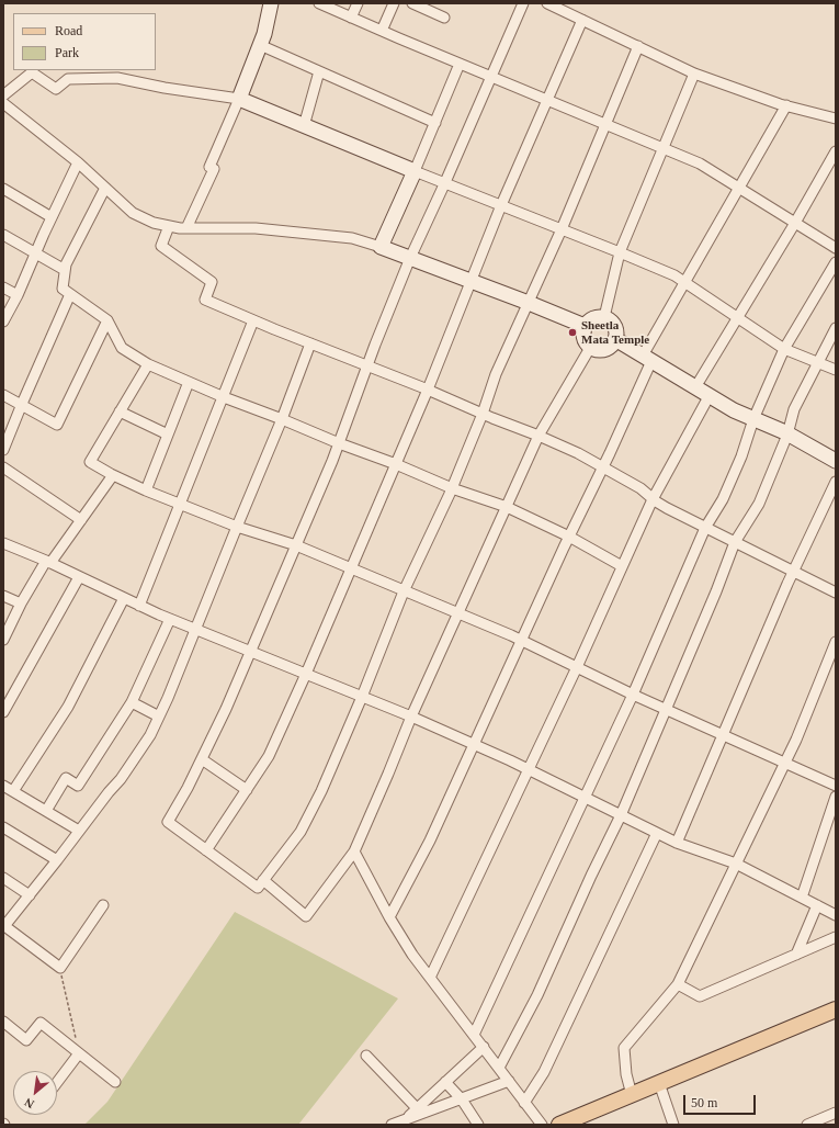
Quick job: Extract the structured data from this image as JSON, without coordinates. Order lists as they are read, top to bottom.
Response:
{
  "places": ["Sheetla Mata Temple"],
  "legend": ["Road", "Park"],
  "scale_bar": "50 m",
  "north": "bottom left"
}
